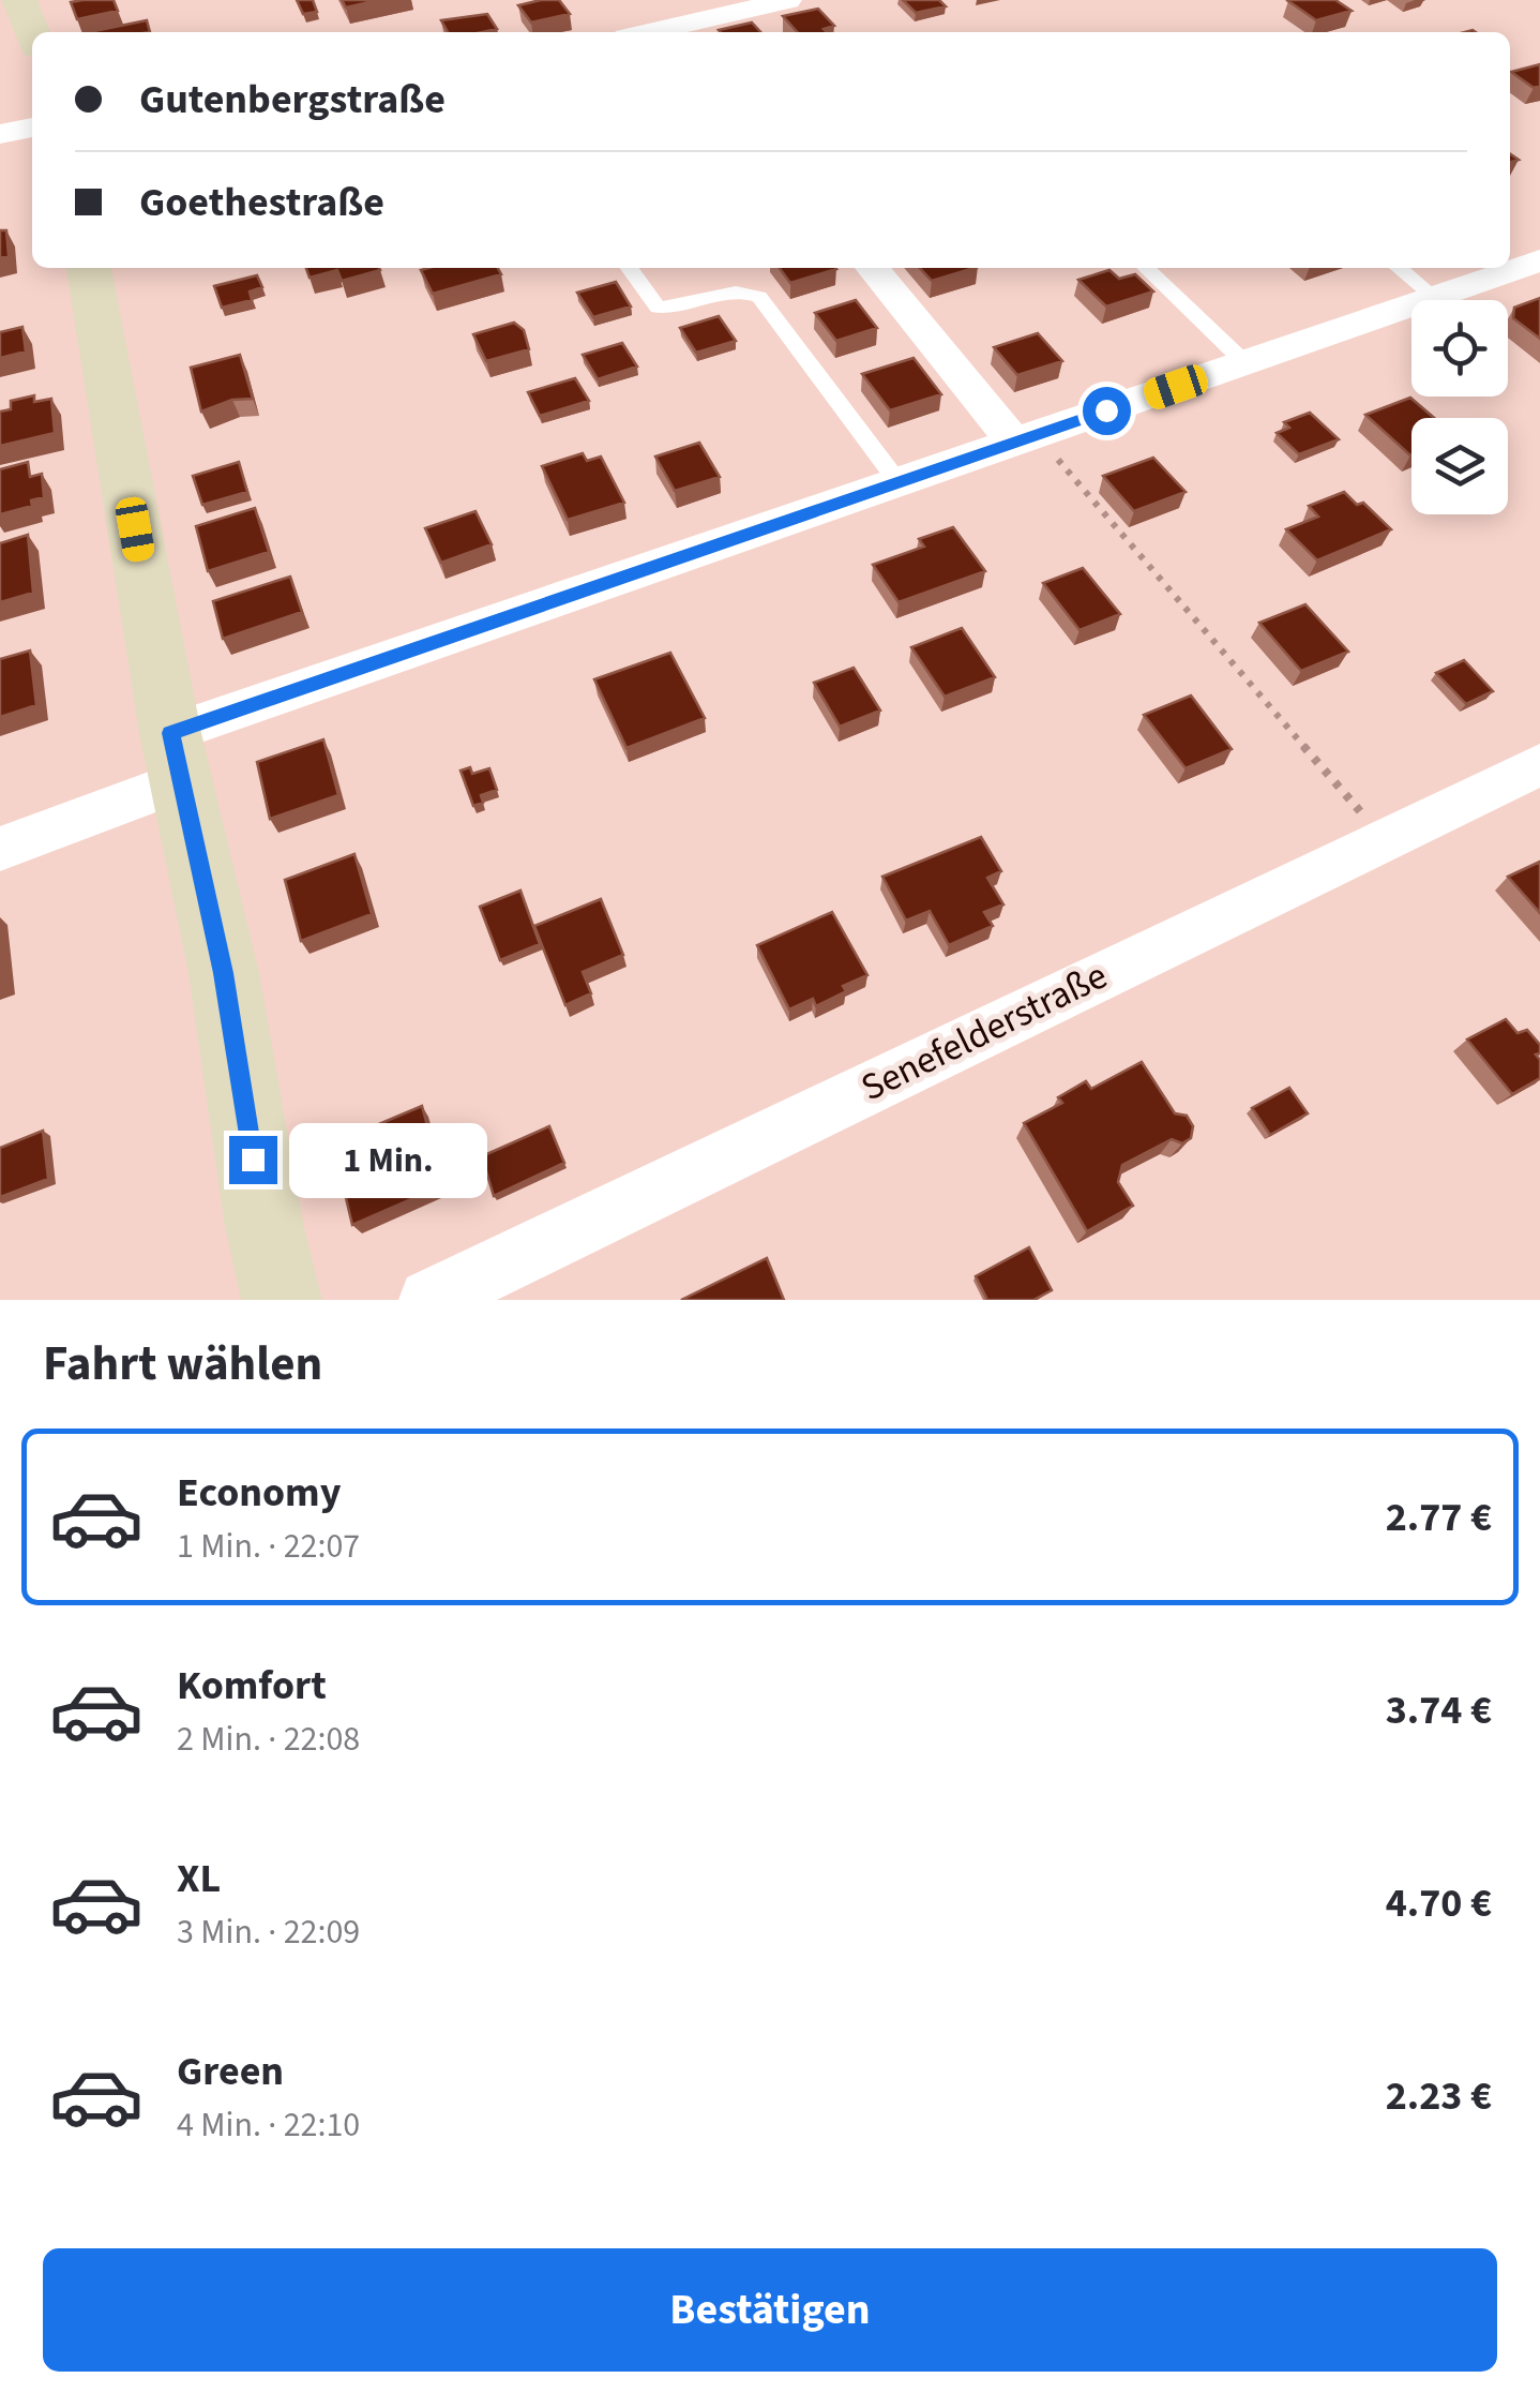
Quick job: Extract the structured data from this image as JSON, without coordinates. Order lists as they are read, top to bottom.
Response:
{
  "streets": {
    "street": ["Senefelderstraße"]
  },
  "page": {
    "banner": ["Gutenbergstraße", "Goethestraße"],
    "bubble": "1 Min.",
    "heading": "Fahrt wählen",
    "list": [
      {
        "name": "Economy",
        "note": "1 Min. · 22:07",
        "value": "2.77 €"
      },
      {
        "name": "Komfort",
        "note": "2 Min. · 22:08",
        "value": "3.74 €"
      },
      {
        "name": "XL",
        "note": "3 Min. · 22:09",
        "value": "4.70 €"
      },
      {
        "name": "Green",
        "note": "4 Min. · 22:10",
        "value": "2.23 €"
      }
    ],
    "buttons": "Bestätigen"
  }
}
